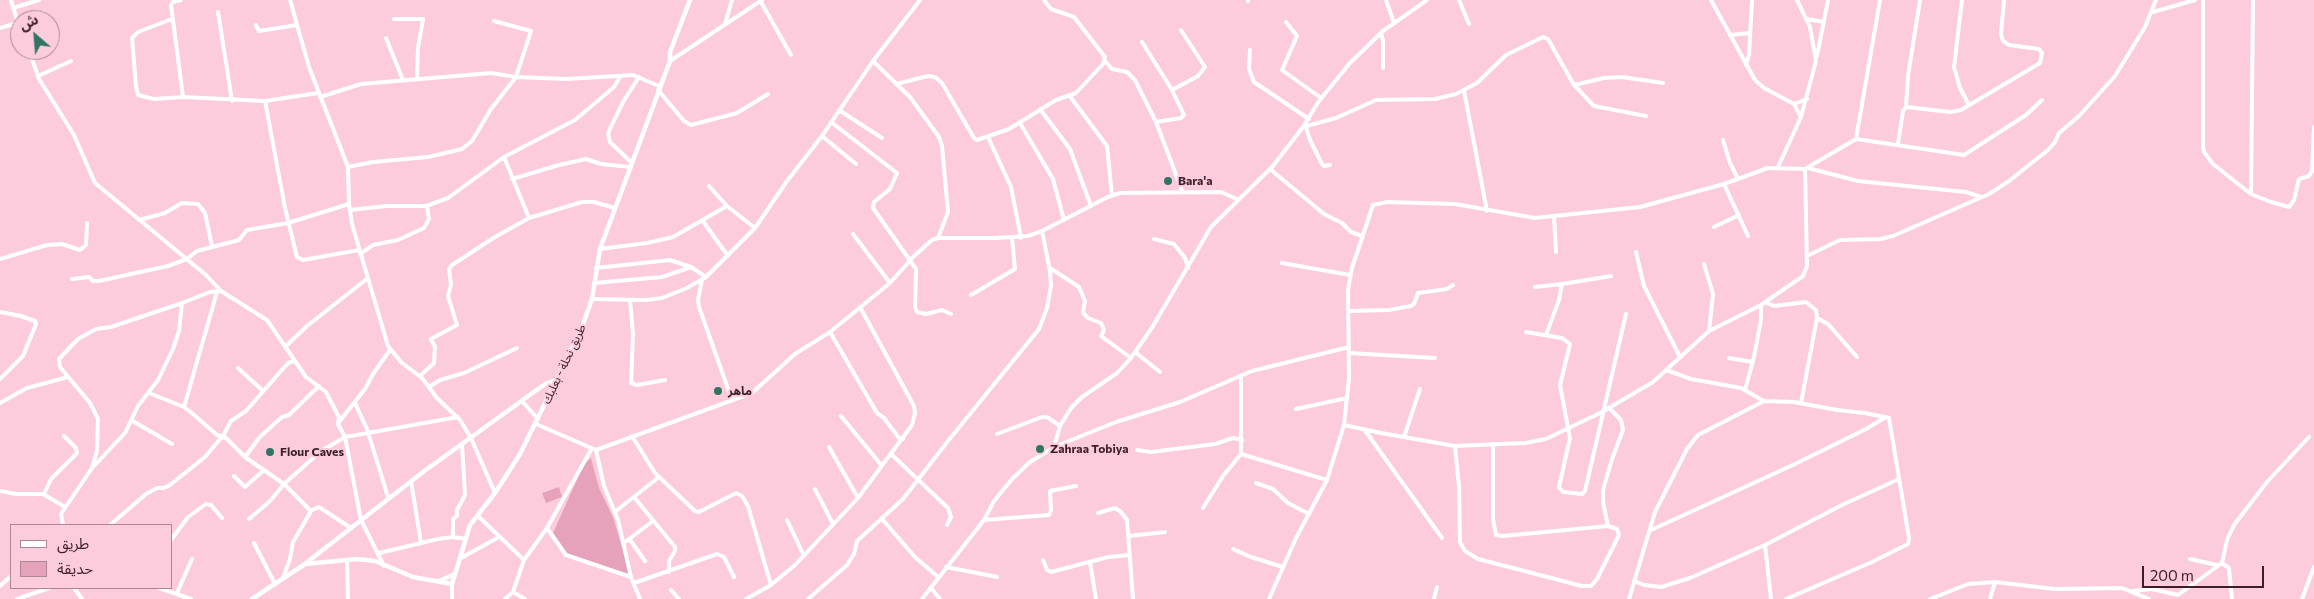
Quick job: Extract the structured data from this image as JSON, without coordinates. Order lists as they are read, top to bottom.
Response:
{
  "streets": {
    "street": ["طريق نحلة - بعلبك"]
  },
  "places": [
    "Bara'a",
    "ماهر",
    "Zahraa Tobiya",
    "Flour Caves"
  ],
  "legend": ["طريق", "حديقة"],
  "scale_bar": "200 m",
  "north": "top left"
}
